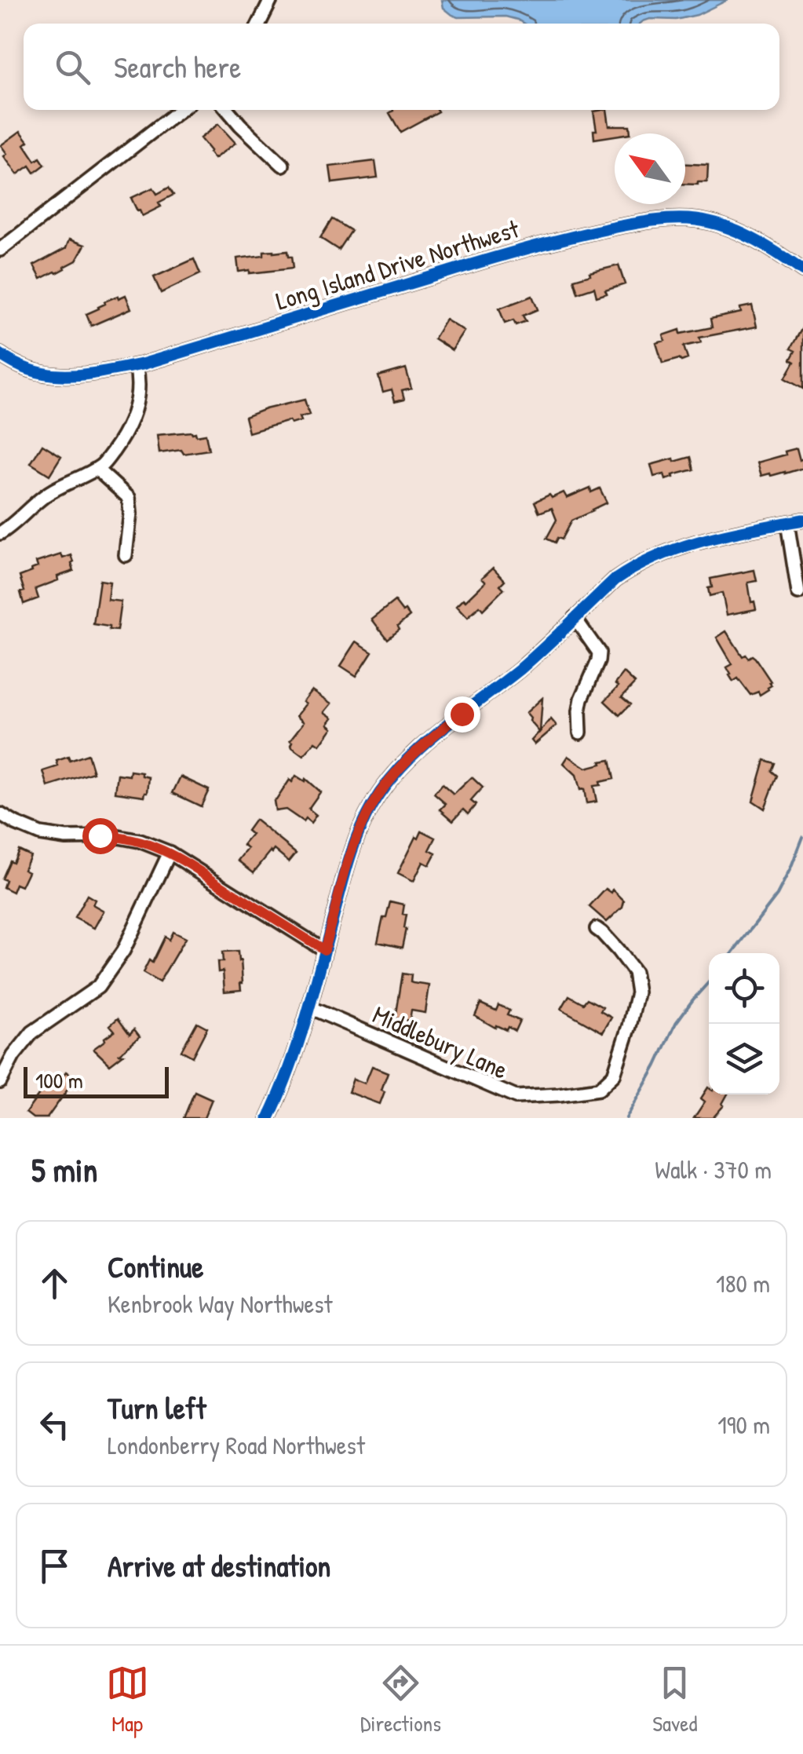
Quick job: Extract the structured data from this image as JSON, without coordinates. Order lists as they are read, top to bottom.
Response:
{
  "streets": {
    "street": ["Long Island Drive Northwest", "Middlebury Lane"]
  },
  "scale_bar": "100 m",
  "north": "top left",
  "page": {
    "search": "Search here",
    "scale": "100 m",
    "heading": ["5 min", "Walk · 370 m"],
    "list": [
      ["Continue", "Kenbrook Way Northwest", "180 m"],
      ["Turn left", "Londonberry Road Northwest", "190 m"],
      "Arrive at destination"
    ],
    "nav": ["Map", "Directions", "Saved"]
  }
}
